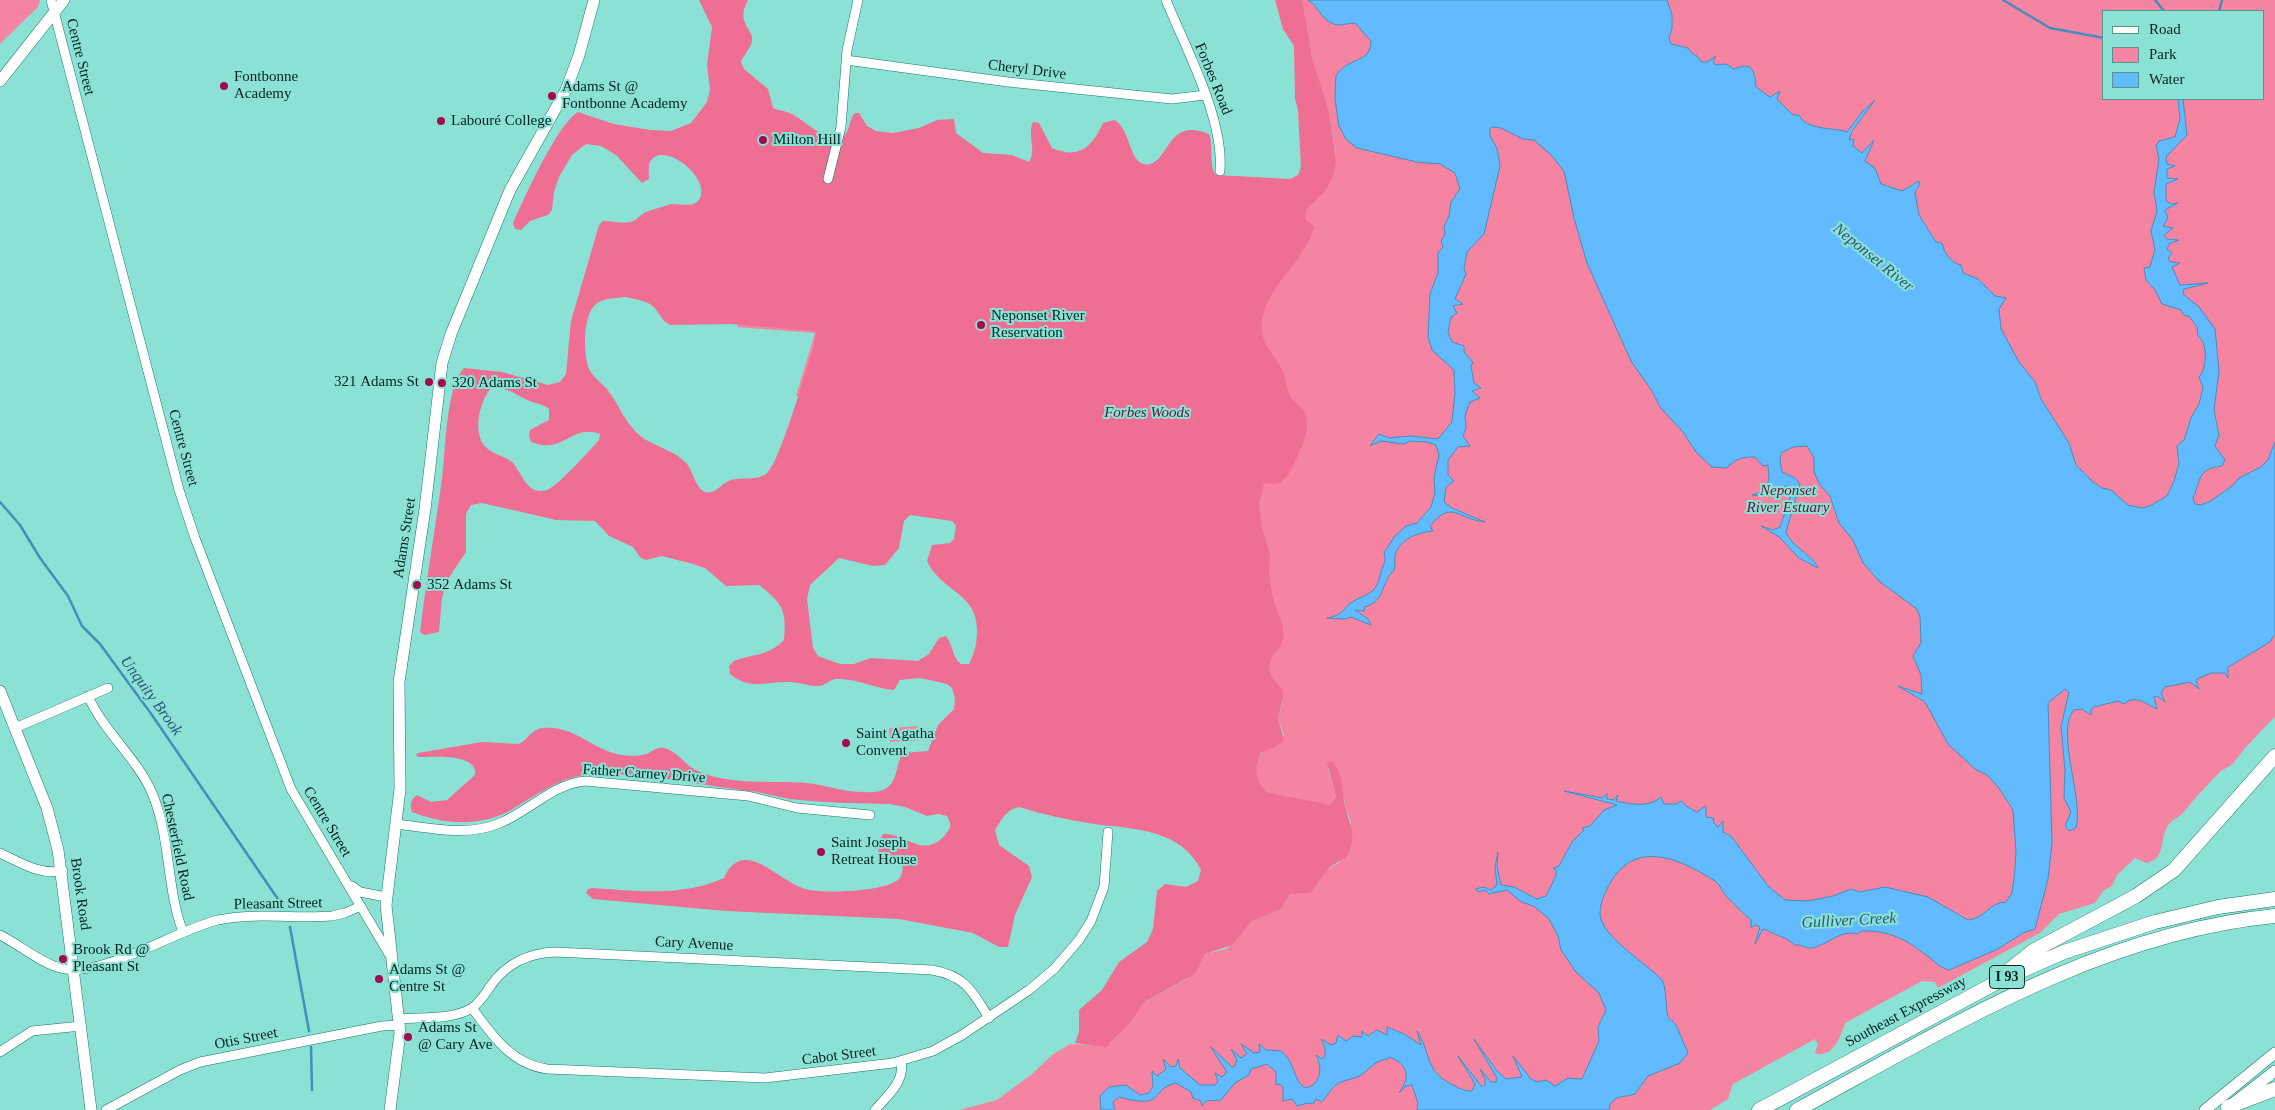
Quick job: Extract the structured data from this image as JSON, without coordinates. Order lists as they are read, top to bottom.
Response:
{
  "streets": {
    "highway": ["I 93", "Southeast Expressway"],
    "main road": ["Adams Street", "Brook Road"],
    "street": [
      "Centre Street",
      "Cheryl Drive",
      "Forbes Road",
      "Father Carney Drive",
      "Chesterfield Road",
      "Pleasant Street",
      "Cary Avenue",
      "Otis Street",
      "Cabot Street"
    ]
  },
  "crossings": [
    ["Centre Street", "Adams Street"],
    ["Centre Street", "Pleasant Street"],
    ["Cheryl Drive", "Forbes Road"],
    ["Adams Street", "Father Carney Drive"],
    ["Adams Street", "Otis Street"],
    ["Chesterfield Road", "Pleasant Street"],
    ["Brook Road", "Pleasant Street"],
    ["Cary Avenue", "Cabot Street"]
  ],
  "water": ["Neponset River", "Unquity Brook", "Gulliver Creek"],
  "parks": ["Forbes Woods", "Neponset River Estuary"],
  "places": [
    "Fontbonne Academy",
    "Adams St @ Fontbonne Academy",
    "Labouré College",
    "Milton Hill",
    "Neponset River Reservation",
    "321 Adams St",
    "320 Adams St",
    "352 Adams St",
    "Saint Agatha Convent",
    "Saint Joseph Retreat House",
    "Brook Rd @ Pleasant St",
    "Adams St @ Centre St",
    "Adams St @ Cary Ave"
  ],
  "legend": ["Road", "Park", "Water"]
}
